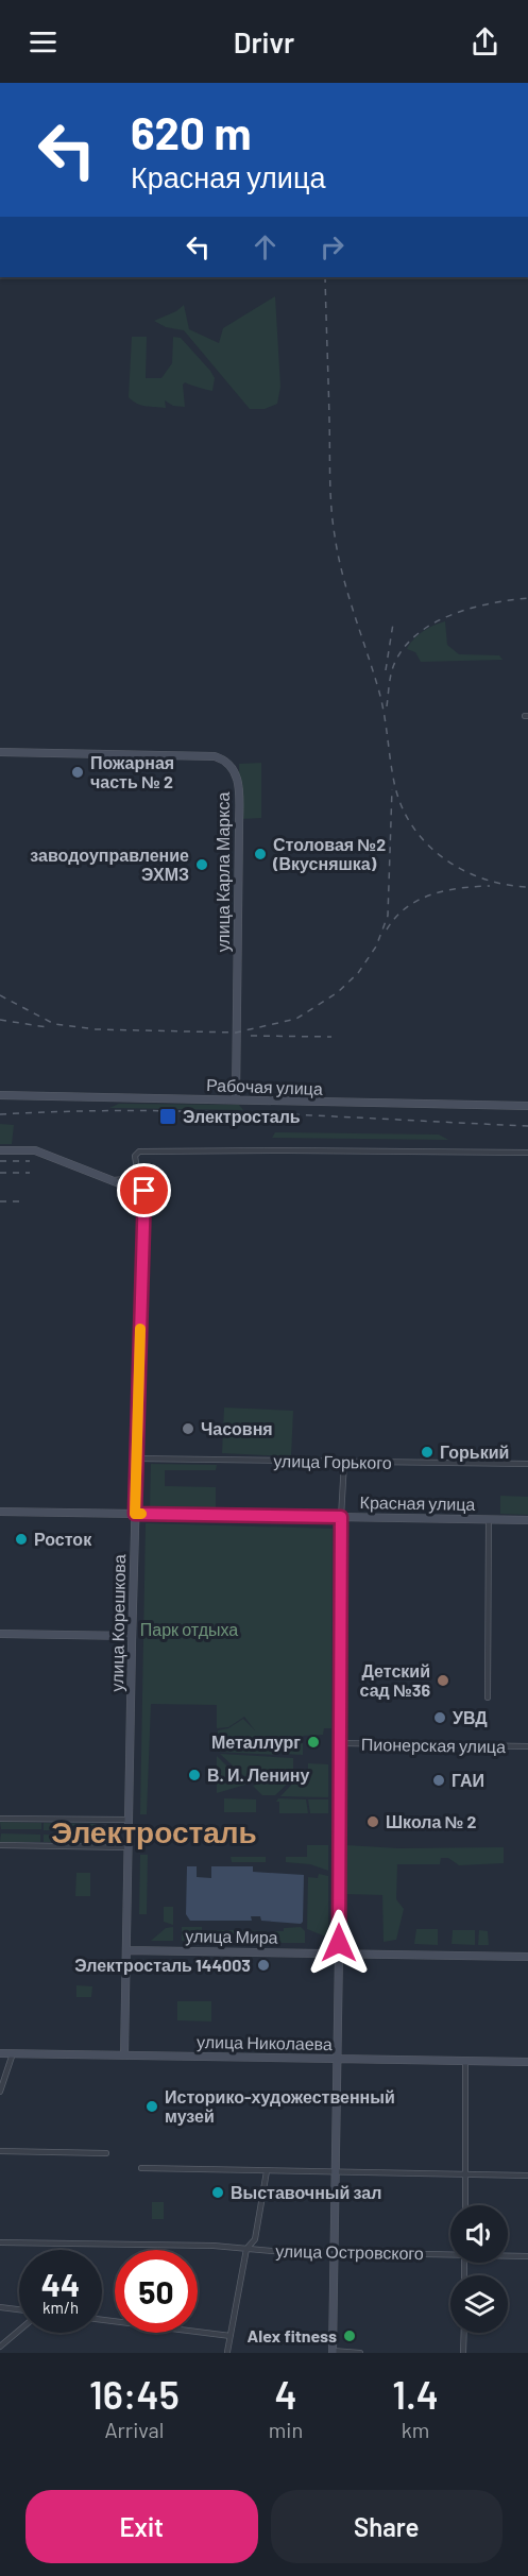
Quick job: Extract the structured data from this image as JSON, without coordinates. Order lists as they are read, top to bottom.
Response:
{
  "streets": {
    "main road": [
      "улица Карла Маркса",
      "Рабочая улица",
      "Красная улица",
      "улица Корешкова",
      "улица Мира",
      "улица Николаева"
    ],
    "street": ["улица Горького", "Пионерская улица", "улица Островского"]
  },
  "crossings": [
    ["улица Карла Маркса", "Рабочая улица"],
    ["улица Горького", "улица Корешкова"],
    ["Красная улица", "улица Корешкова"],
    ["улица Корешкова", "улица Мира"],
    ["улица Корешкова", "улица Николаева"]
  ],
  "districts": ["Электросталь"],
  "parks": ["Парк отдыха"],
  "places": {
    "other": [
      "Пожарная часть № 2",
      "Столовая №2 (Вкусняшка)",
      "заводоуправление ЭХМЗ",
      "Часовня",
      "Горький",
      "Росток",
      "Детский сад №36",
      "УВД",
      "Металлург",
      "В. И. Ленину",
      "ГАИ",
      "Школа № 2",
      "Электросталь 144003",
      "Историко-художественный музей",
      "Выставочный зал",
      "Alex fitness"
    ],
    "transit": ["Электросталь"]
  },
  "page": {
    "header": "Drivr",
    "turn": ["620 m", "Красная улица"],
    "speed": "44 km/h",
    "limit": "50",
    "eta": [
      "16:45",
      "Arrival",
      "4",
      "min",
      "1.4",
      "km"
    ],
    "buttons": ["Exit", "Share"]
  }
}
